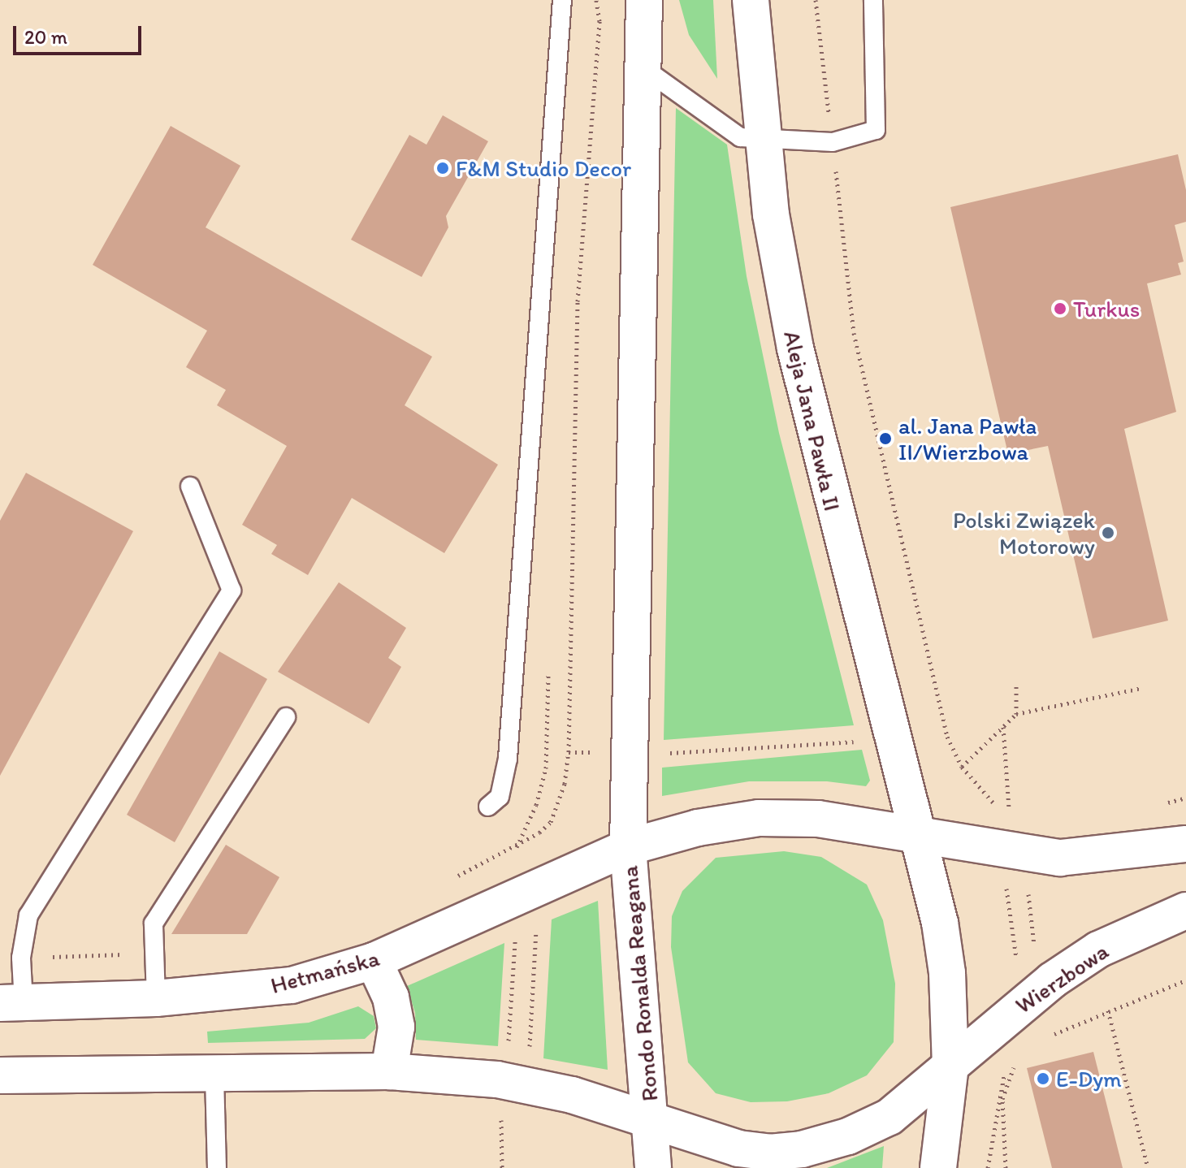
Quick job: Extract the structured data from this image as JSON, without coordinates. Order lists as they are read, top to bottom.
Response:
{
  "streets": {
    "main road": [
      "Aleja Jana Pawła II",
      "Hetmańska",
      "Wierzbowa",
      "Rondo Ronalda Reagana"
    ]
  },
  "crossings": [
    ["Aleja Jana Pawła II", "Rondo Ronalda Reagana"],
    ["Hetmańska", "Rondo Ronalda Reagana"],
    ["Wierzbowa", "Rondo Ronalda Reagana"]
  ],
  "places": [
    "F&M Studio Decor",
    "Turkus",
    "al. Jana Pawła II/Wierzbowa",
    "Polski Związek Motorowy",
    "E-Dym"
  ],
  "scale_bar": "20 m"
}
